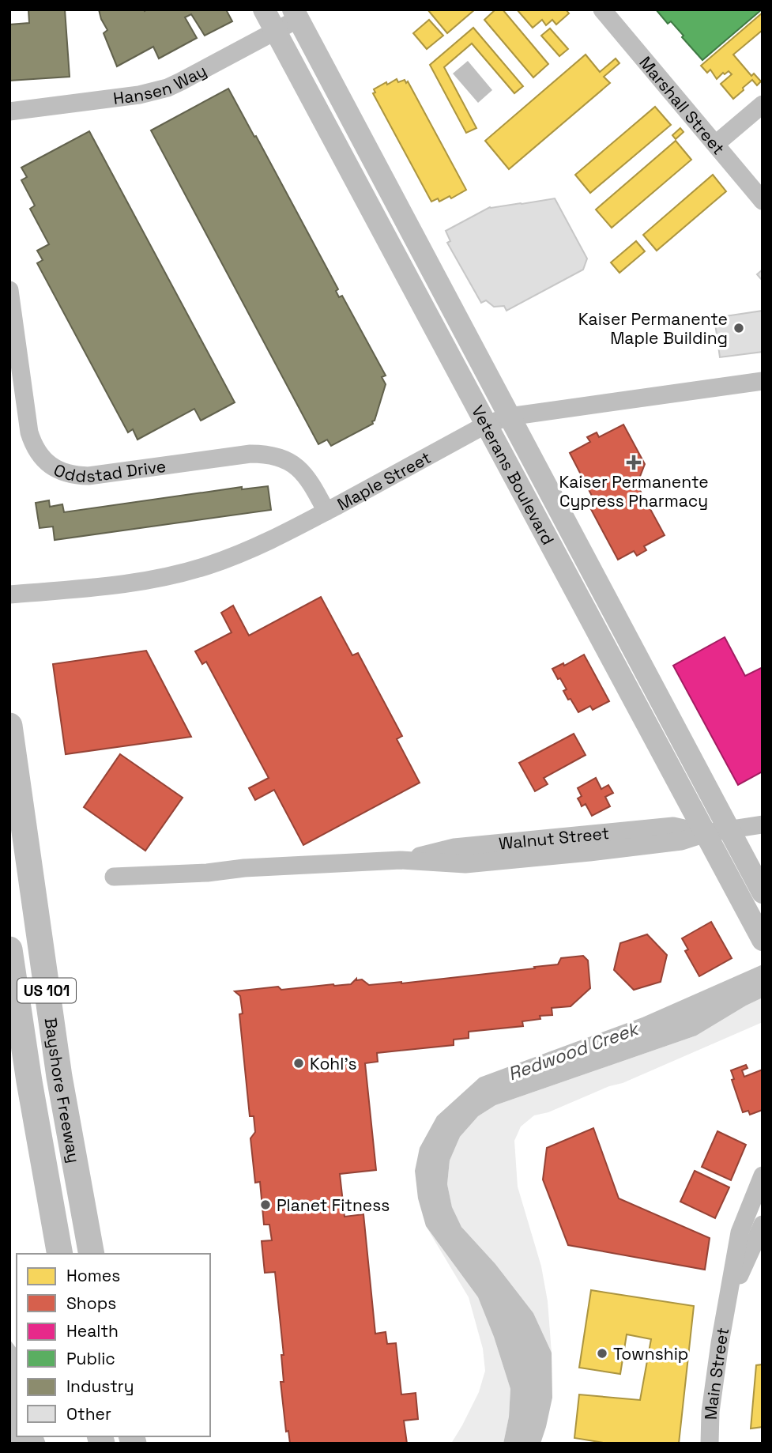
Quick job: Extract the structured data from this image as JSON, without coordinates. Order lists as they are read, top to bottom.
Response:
{
  "streets": {
    "highway": ["US 101", "Bayshore Freeway"],
    "main road": ["Veterans Boulevard"],
    "street": [
      "Hansen Way",
      "Marshall Street",
      "Oddstad Drive",
      "Maple Street",
      "Walnut Street",
      "Main Street"
    ]
  },
  "crossings": [
    ["Hansen Way", "Veterans Boulevard"],
    ["Oddstad Drive", "Maple Street"],
    ["Veterans Boulevard", "Maple Street"],
    ["Veterans Boulevard", "Walnut Street"]
  ],
  "water": ["Redwood Creek"],
  "places": {
    "other": [
      "Kaiser Permanente Maple Building",
      "Kohl's",
      "Planet Fitness",
      "Township"
    ],
    "health": ["Kaiser Permanente Cypress Pharmacy"]
  },
  "legend": [
    "Homes",
    "Shops",
    "Health",
    "Public",
    "Industry",
    "Other"
  ]
}
